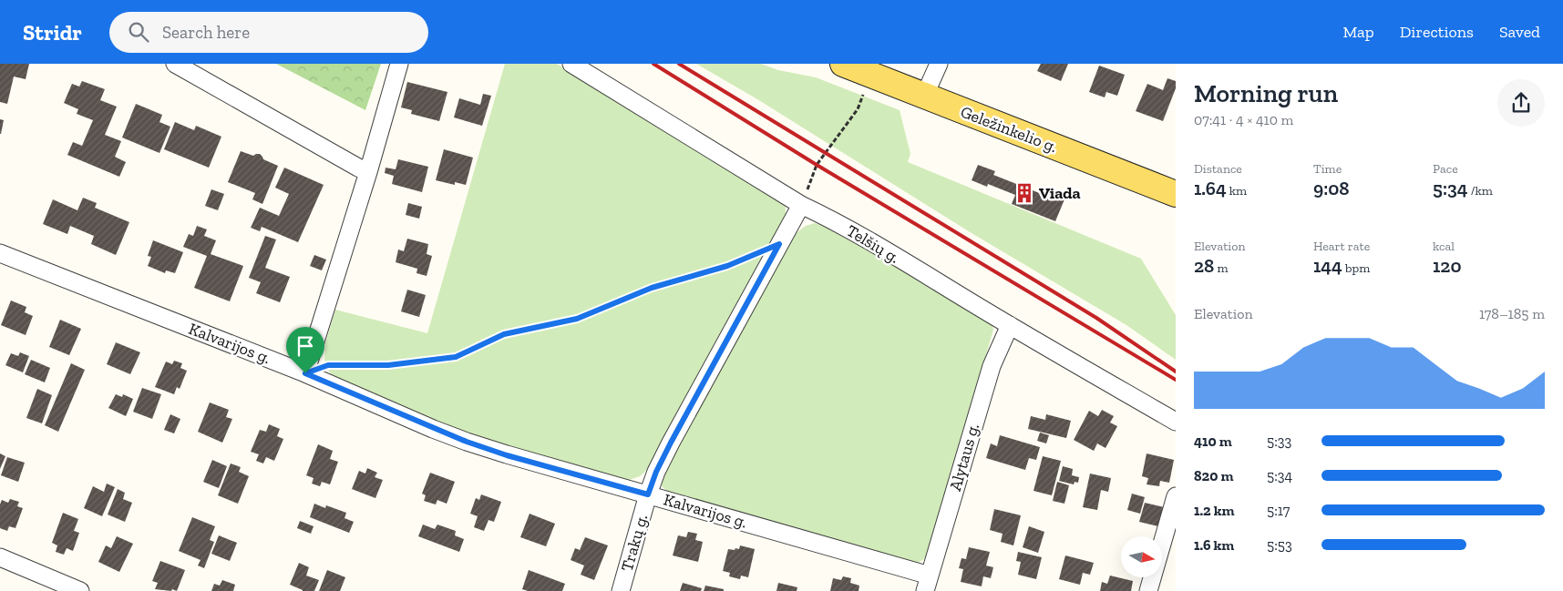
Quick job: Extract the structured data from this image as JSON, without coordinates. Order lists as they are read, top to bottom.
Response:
{
  "streets": {
    "main road": ["Geležinkelio g."],
    "street": [
      "Telšių g.",
      "Kalvarijos g.",
      "Alytaus g.",
      "Trakų g."
    ]
  },
  "crossings": [
    ["Telšių g.", "Alytaus g."],
    ["Telšių g.", "Trakų g."],
    ["Kalvarijos g.", "Alytaus g."],
    ["Kalvarijos g.", "Trakų g."]
  ],
  "places": {
    "building": ["Viada"]
  },
  "north": "right",
  "page": {
    "header": "Stridr",
    "search": "Search here",
    "nav": ["Map", "Directions", "Saved"],
    "heading": ["Morning run", "07:41 · 4 × 410 m"],
    "stats": [
      ["Distance", "1.64 km"],
      ["Time", "9:08"],
      ["Pace", "5:34 /km"],
      ["Elevation", "28 m"],
      ["Heart rate", "144 bpm"],
      ["kcal", "120"]
    ],
    "chart": ["Elevation", "178–185 m"],
    "list": [
      {
        "name": "410 m",
        "note": "5:33"
      },
      {
        "name": "820 m",
        "note": "5:34"
      },
      {
        "name": "1.2 km",
        "note": "5:17"
      },
      {
        "name": "1.6 km",
        "note": "5:53"
      }
    ]
  }
}
